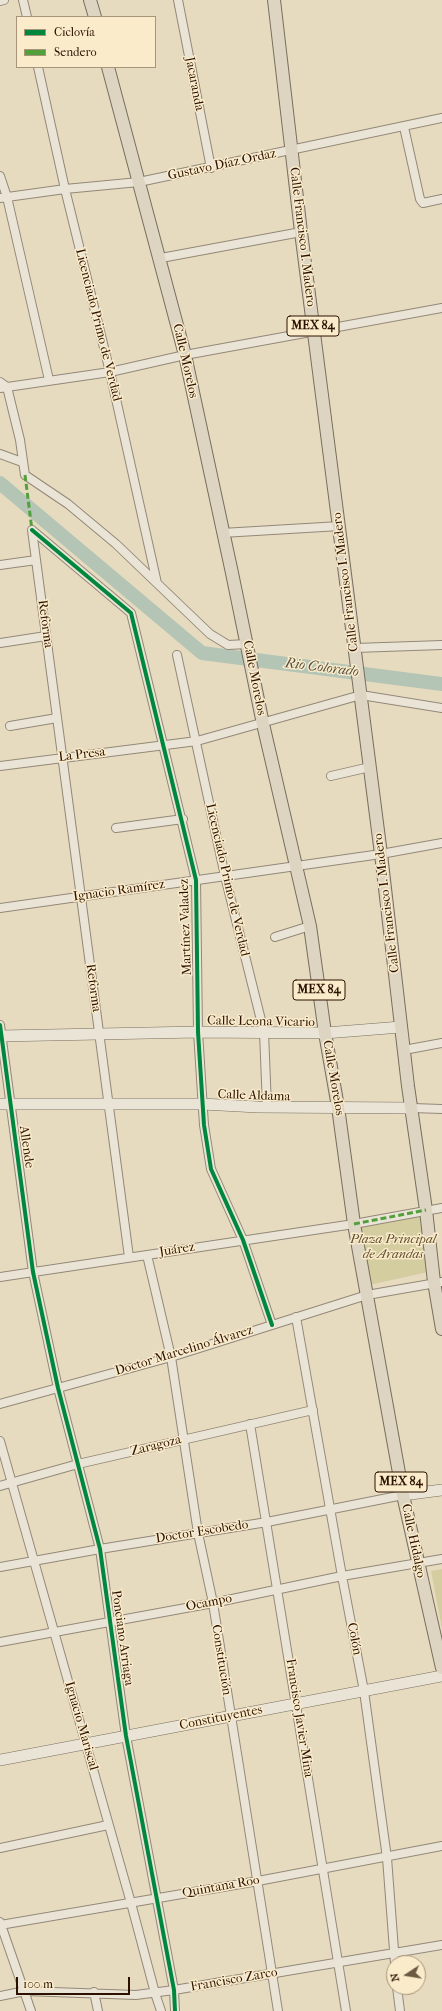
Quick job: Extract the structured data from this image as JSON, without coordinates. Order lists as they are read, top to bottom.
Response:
{
  "streets": {
    "main road": [
      "Calle Francisco I. Madero",
      "MEX 84",
      "Calle Morelos",
      "Calle Leona Vicario",
      "Calle Aldama",
      "Calle Hidalgo",
      "Constituyentes"
    ],
    "street": [
      "Jacaranda",
      "Gustavo Díaz Ordaz",
      "Licenciado Primo de Verdad",
      "Reforma",
      "La Presa",
      "Ignacio Ramírez",
      "Martínez Valadez",
      "Allende",
      "Juárez",
      "Doctor Marcelino Álvarez",
      "Zaragoza",
      "Doctor Escobedo",
      "Ocampo",
      "Ponciano Arriaga",
      "Colón",
      "Constitución",
      "Francisco Javier Mina",
      "Ignacio Mariscal",
      "Quintana Roo",
      "Francisco Zarco"
    ]
  },
  "crossings": [
    ["Jacaranda", "Gustavo Díaz Ordaz"],
    ["Gustavo Díaz Ordaz", "Calle Francisco I. Madero"],
    ["Gustavo Díaz Ordaz", "Licenciado Primo de Verdad"],
    ["Gustavo Díaz Ordaz", "Calle Morelos"],
    ["Calle Francisco I. Madero", "MEX 84"],
    ["Calle Francisco I. Madero", "La Presa"],
    ["Calle Francisco I. Madero", "Ignacio Ramírez"],
    ["Calle Francisco I. Madero", "Calle Leona Vicario"],
    ["Calle Francisco I. Madero", "Calle Aldama"],
    ["Calle Francisco I. Madero", "Juárez"],
    ["Calle Francisco I. Madero", "Doctor Marcelino Álvarez"],
    ["Licenciado Primo de Verdad", "La Presa"],
    ["Licenciado Primo de Verdad", "Ignacio Ramírez"],
    ["Licenciado Primo de Verdad", "Calle Leona Vicario"],
    ["Licenciado Primo de Verdad", "Calle Aldama"],
    ["MEX 84", "Doctor Marcelino Álvarez"],
    ["Calle Morelos", "La Presa"],
    ["Calle Morelos", "Ignacio Ramírez"],
    ["Calle Morelos", "Calle Leona Vicario"],
    ["Calle Morelos", "Calle Aldama"],
    ["Calle Morelos", "Juárez"],
    ["Calle Morelos", "Doctor Marcelino Álvarez"],
    ["Calle Morelos", "Calle Hidalgo"],
    ["Reforma", "La Presa"],
    ["Reforma", "Ignacio Ramírez"],
    ["Reforma", "Martínez Valadez"],
    ["Reforma", "Calle Leona Vicario"],
    ["Reforma", "Calle Aldama"],
    ["Reforma", "Juárez"],
    ["La Presa", "Martínez Valadez"],
    ["Ignacio Ramírez", "Martínez Valadez"],
    ["Martínez Valadez", "Calle Leona Vicario"],
    ["Martínez Valadez", "Calle Aldama"],
    ["Martínez Valadez", "Juárez"],
    ["Martínez Valadez", "Doctor Marcelino Álvarez"],
    ["Calle Leona Vicario", "Allende"],
    ["Calle Aldama", "Allende"],
    ["Allende", "Juárez"],
    ["Allende", "Ponciano Arriaga"],
    ["Juárez", "Ponciano Arriaga"],
    ["Juárez", "Constitución"],
    ["Doctor Marcelino Álvarez", "Calle Hidalgo"],
    ["Doctor Marcelino Álvarez", "Ponciano Arriaga"],
    ["Doctor Marcelino Álvarez", "Colón"],
    ["Doctor Marcelino Álvarez", "Constitución"],
    ["Zaragoza", "Ponciano Arriaga"],
    ["Zaragoza", "Colón"],
    ["Zaragoza", "Constitución"],
    ["Zaragoza", "Francisco Javier Mina"],
    ["Zaragoza", "Ignacio Mariscal"],
    ["Doctor Escobedo", "Calle Hidalgo"],
    ["Doctor Escobedo", "Ponciano Arriaga"],
    ["Doctor Escobedo", "Colón"],
    ["Doctor Escobedo", "Constitución"],
    ["Doctor Escobedo", "Francisco Javier Mina"],
    ["Doctor Escobedo", "Ignacio Mariscal"],
    ["Calle Hidalgo", "Ocampo"],
    ["Ocampo", "Ponciano Arriaga"],
    ["Ocampo", "Colón"],
    ["Ocampo", "Constitución"],
    ["Ocampo", "Francisco Javier Mina"],
    ["Ocampo", "Ignacio Mariscal"],
    ["Ponciano Arriaga", "Constituyentes"],
    ["Ponciano Arriaga", "Quintana Roo"],
    ["Ponciano Arriaga", "Francisco Zarco"],
    ["Colón", "Constituyentes"],
    ["Colón", "Quintana Roo"],
    ["Colón", "Francisco Zarco"],
    ["Constitución", "Constituyentes"],
    ["Constitución", "Quintana Roo"],
    ["Constitución", "Francisco Zarco"],
    ["Constituyentes", "Francisco Javier Mina"],
    ["Constituyentes", "Ignacio Mariscal"],
    ["Francisco Javier Mina", "Quintana Roo"],
    ["Francisco Javier Mina", "Francisco Zarco"],
    ["Ignacio Mariscal", "Quintana Roo"],
    ["Ignacio Mariscal", "Francisco Zarco"]
  ],
  "water": ["Rio Colorado"],
  "parks": ["Plaza Principal de Arandas"],
  "legend": ["Ciclovía", "Sendero"],
  "scale_bar": "100 m",
  "north": "left"
}
